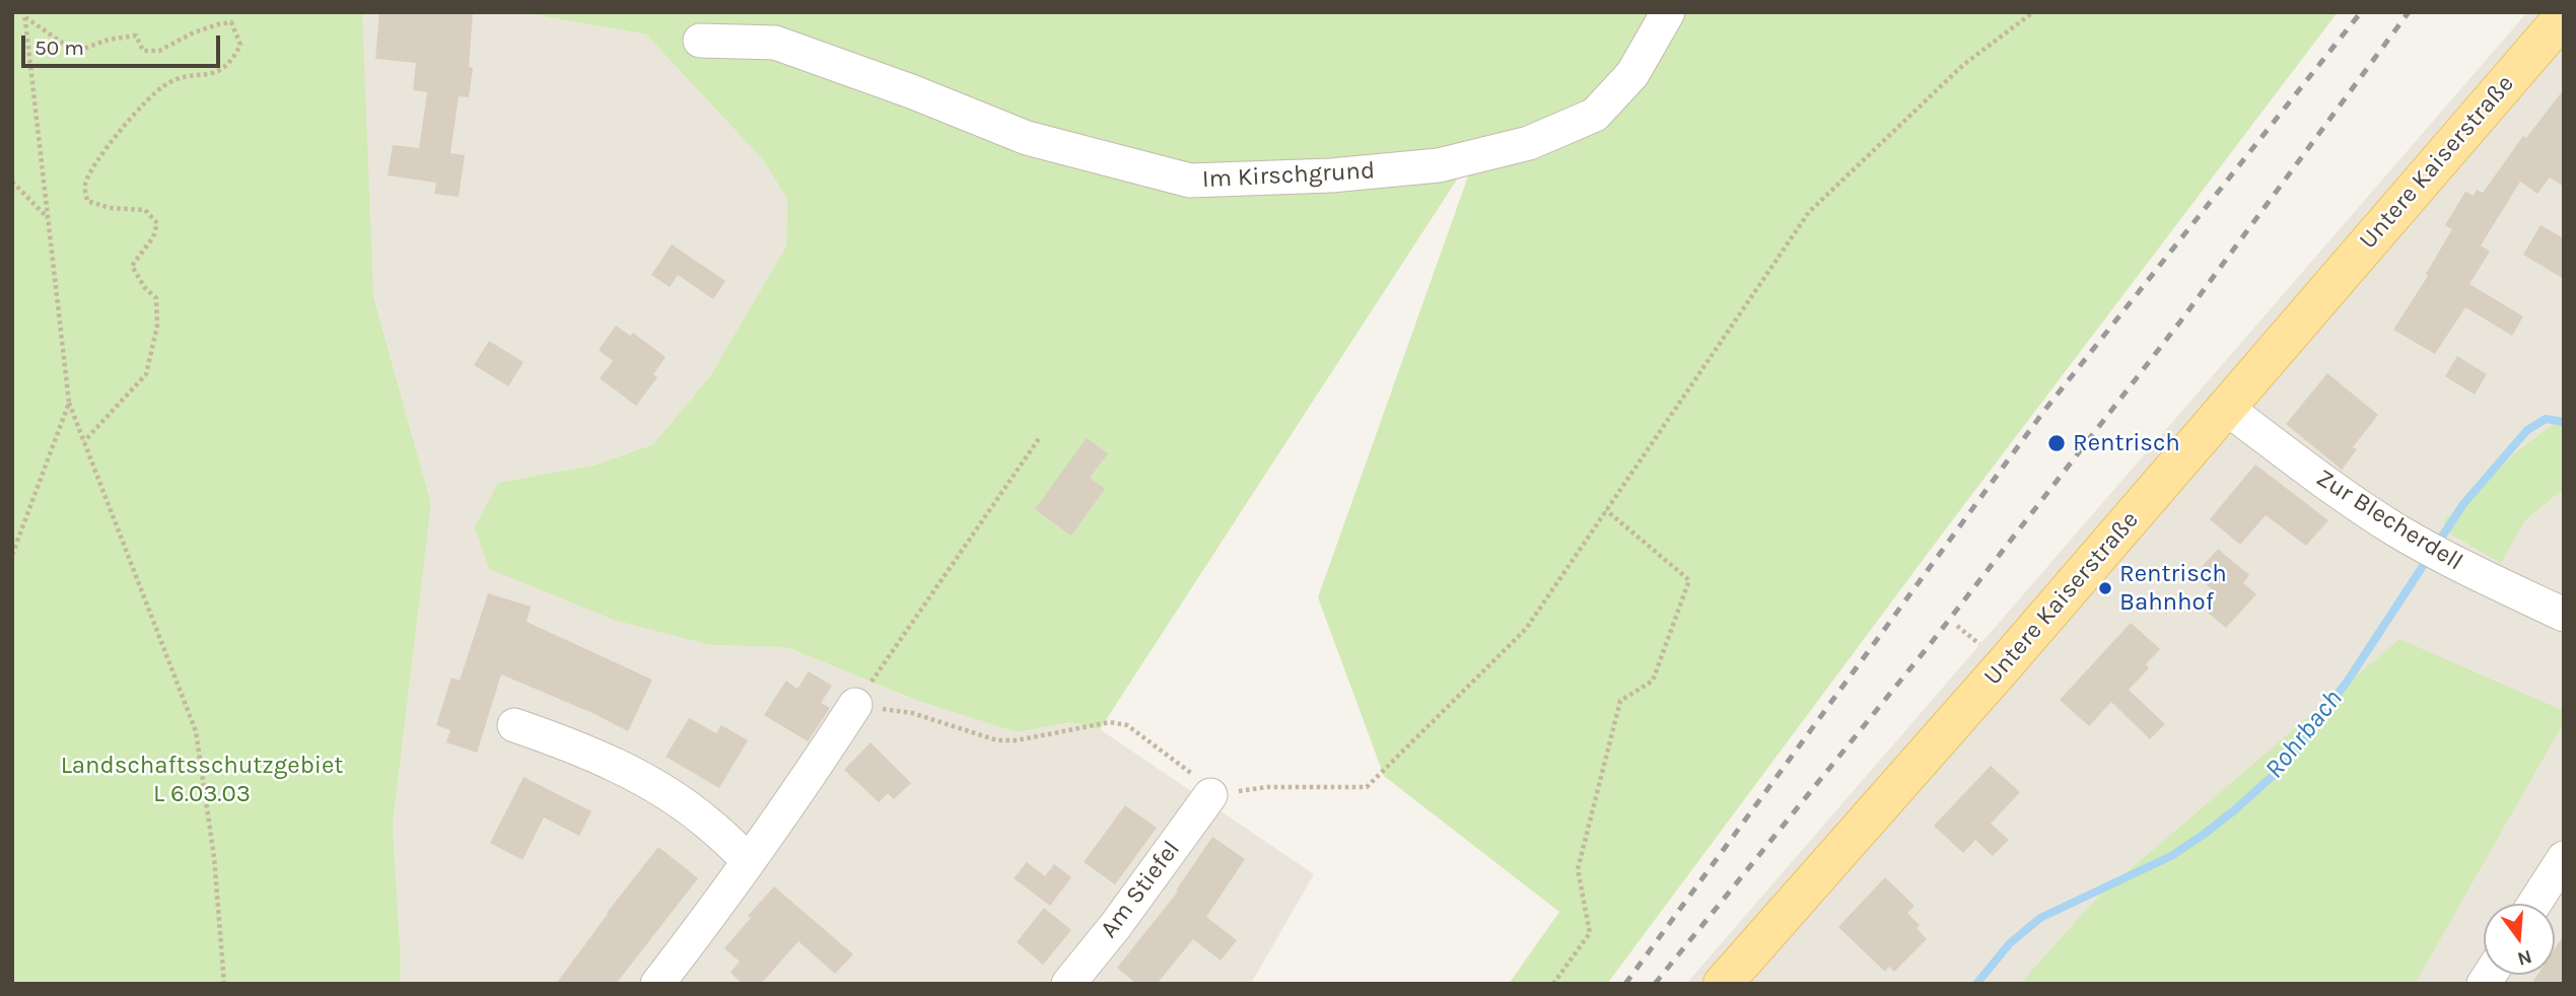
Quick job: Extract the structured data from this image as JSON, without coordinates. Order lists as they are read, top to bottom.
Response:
{
  "streets": {
    "main road": ["Untere Kaiserstraße"],
    "street": ["Im Kirschgrund", "Zur Blecherdell", "Am Stiefel"]
  },
  "crossings": [
    ["Untere Kaiserstraße", "Zur Blecherdell"]
  ],
  "water": ["Rohrbach"],
  "parks": ["Landschaftsschutzgebiet L 6.03.03"],
  "places": ["Rentrisch", "Rentrisch Bahnhof"],
  "scale_bar": "50 m",
  "north": "bottom"
}
